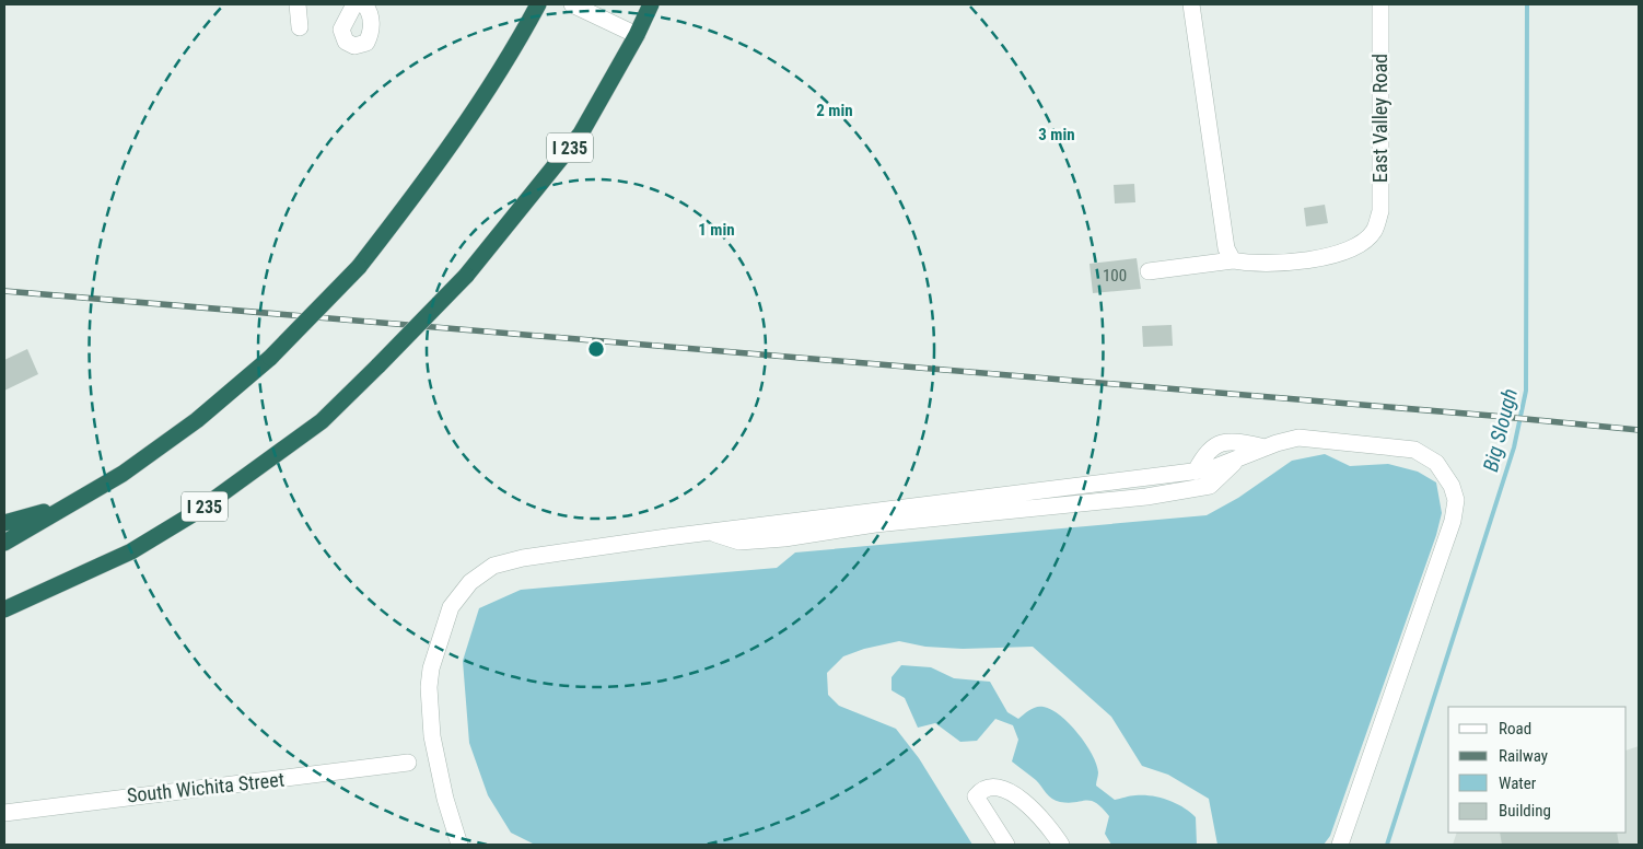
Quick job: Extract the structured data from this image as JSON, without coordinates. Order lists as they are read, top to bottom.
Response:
{
  "streets": {
    "highway": ["I 235"],
    "street": ["East Valley Road", "South Wichita Street"]
  },
  "water": ["Big Slough"],
  "house_numbers": ["100"],
  "legend": [
    "Road",
    "Railway",
    "Water",
    "Building"
  ],
  "rings": ["2 min", "3 min", "1 min"]
}
